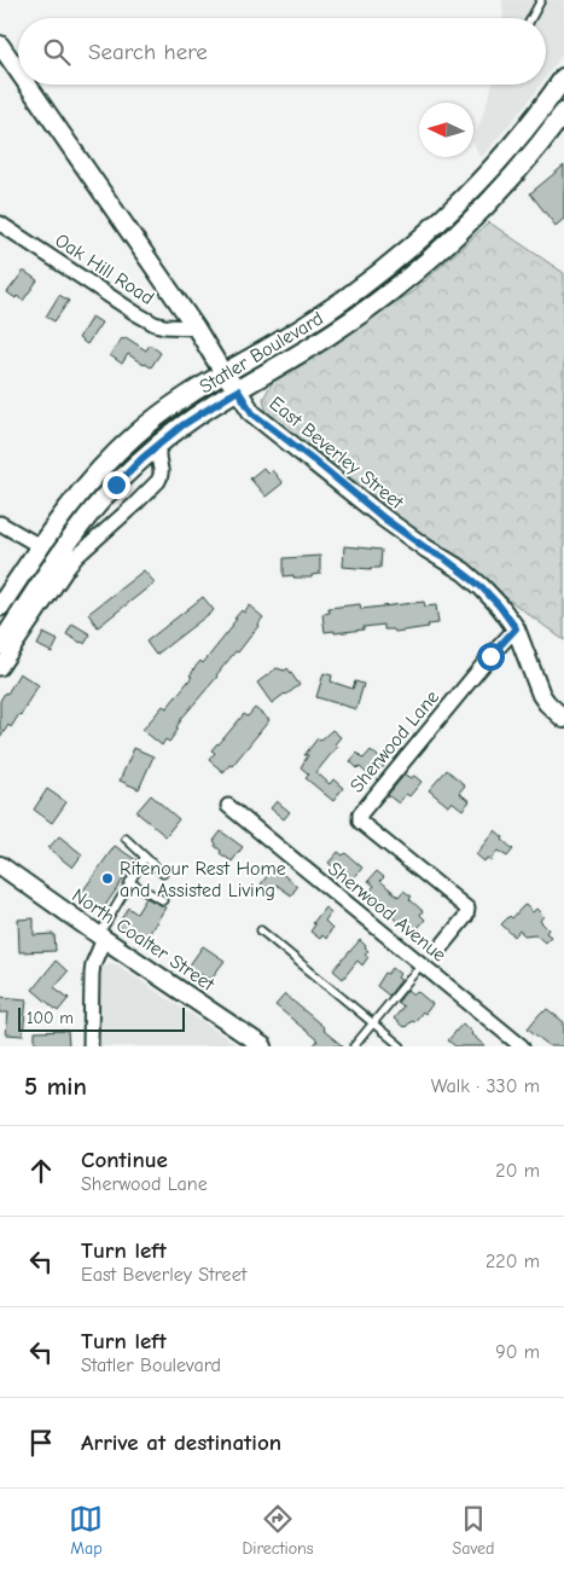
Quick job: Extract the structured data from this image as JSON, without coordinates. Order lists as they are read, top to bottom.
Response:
{
  "streets": {
    "main road": ["Statler Boulevard"],
    "street": [
      "Oak Hill Road",
      "East Beverley Street",
      "Sherwood Lane",
      "Sherwood Avenue",
      "North Coalter Street"
    ]
  },
  "crossings": [
    ["Oak Hill Road", "East Beverley Street"],
    ["Statler Boulevard", "East Beverley Street"],
    ["East Beverley Street", "Sherwood Lane"]
  ],
  "places": ["Ritenour Rest Home and Assisted Living"],
  "scale_bar": "100 m",
  "north": "left",
  "page": {
    "search": "Search here",
    "scale": "100 m",
    "heading": ["5 min", "Walk · 330 m"],
    "list": [
      ["Continue", "Sherwood Lane", "20 m"],
      ["Turn left", "East Beverley Street", "220 m"],
      ["Turn left", "Statler Boulevard", "90 m"],
      "Arrive at destination"
    ],
    "nav": ["Map", "Directions", "Saved"]
  }
}
